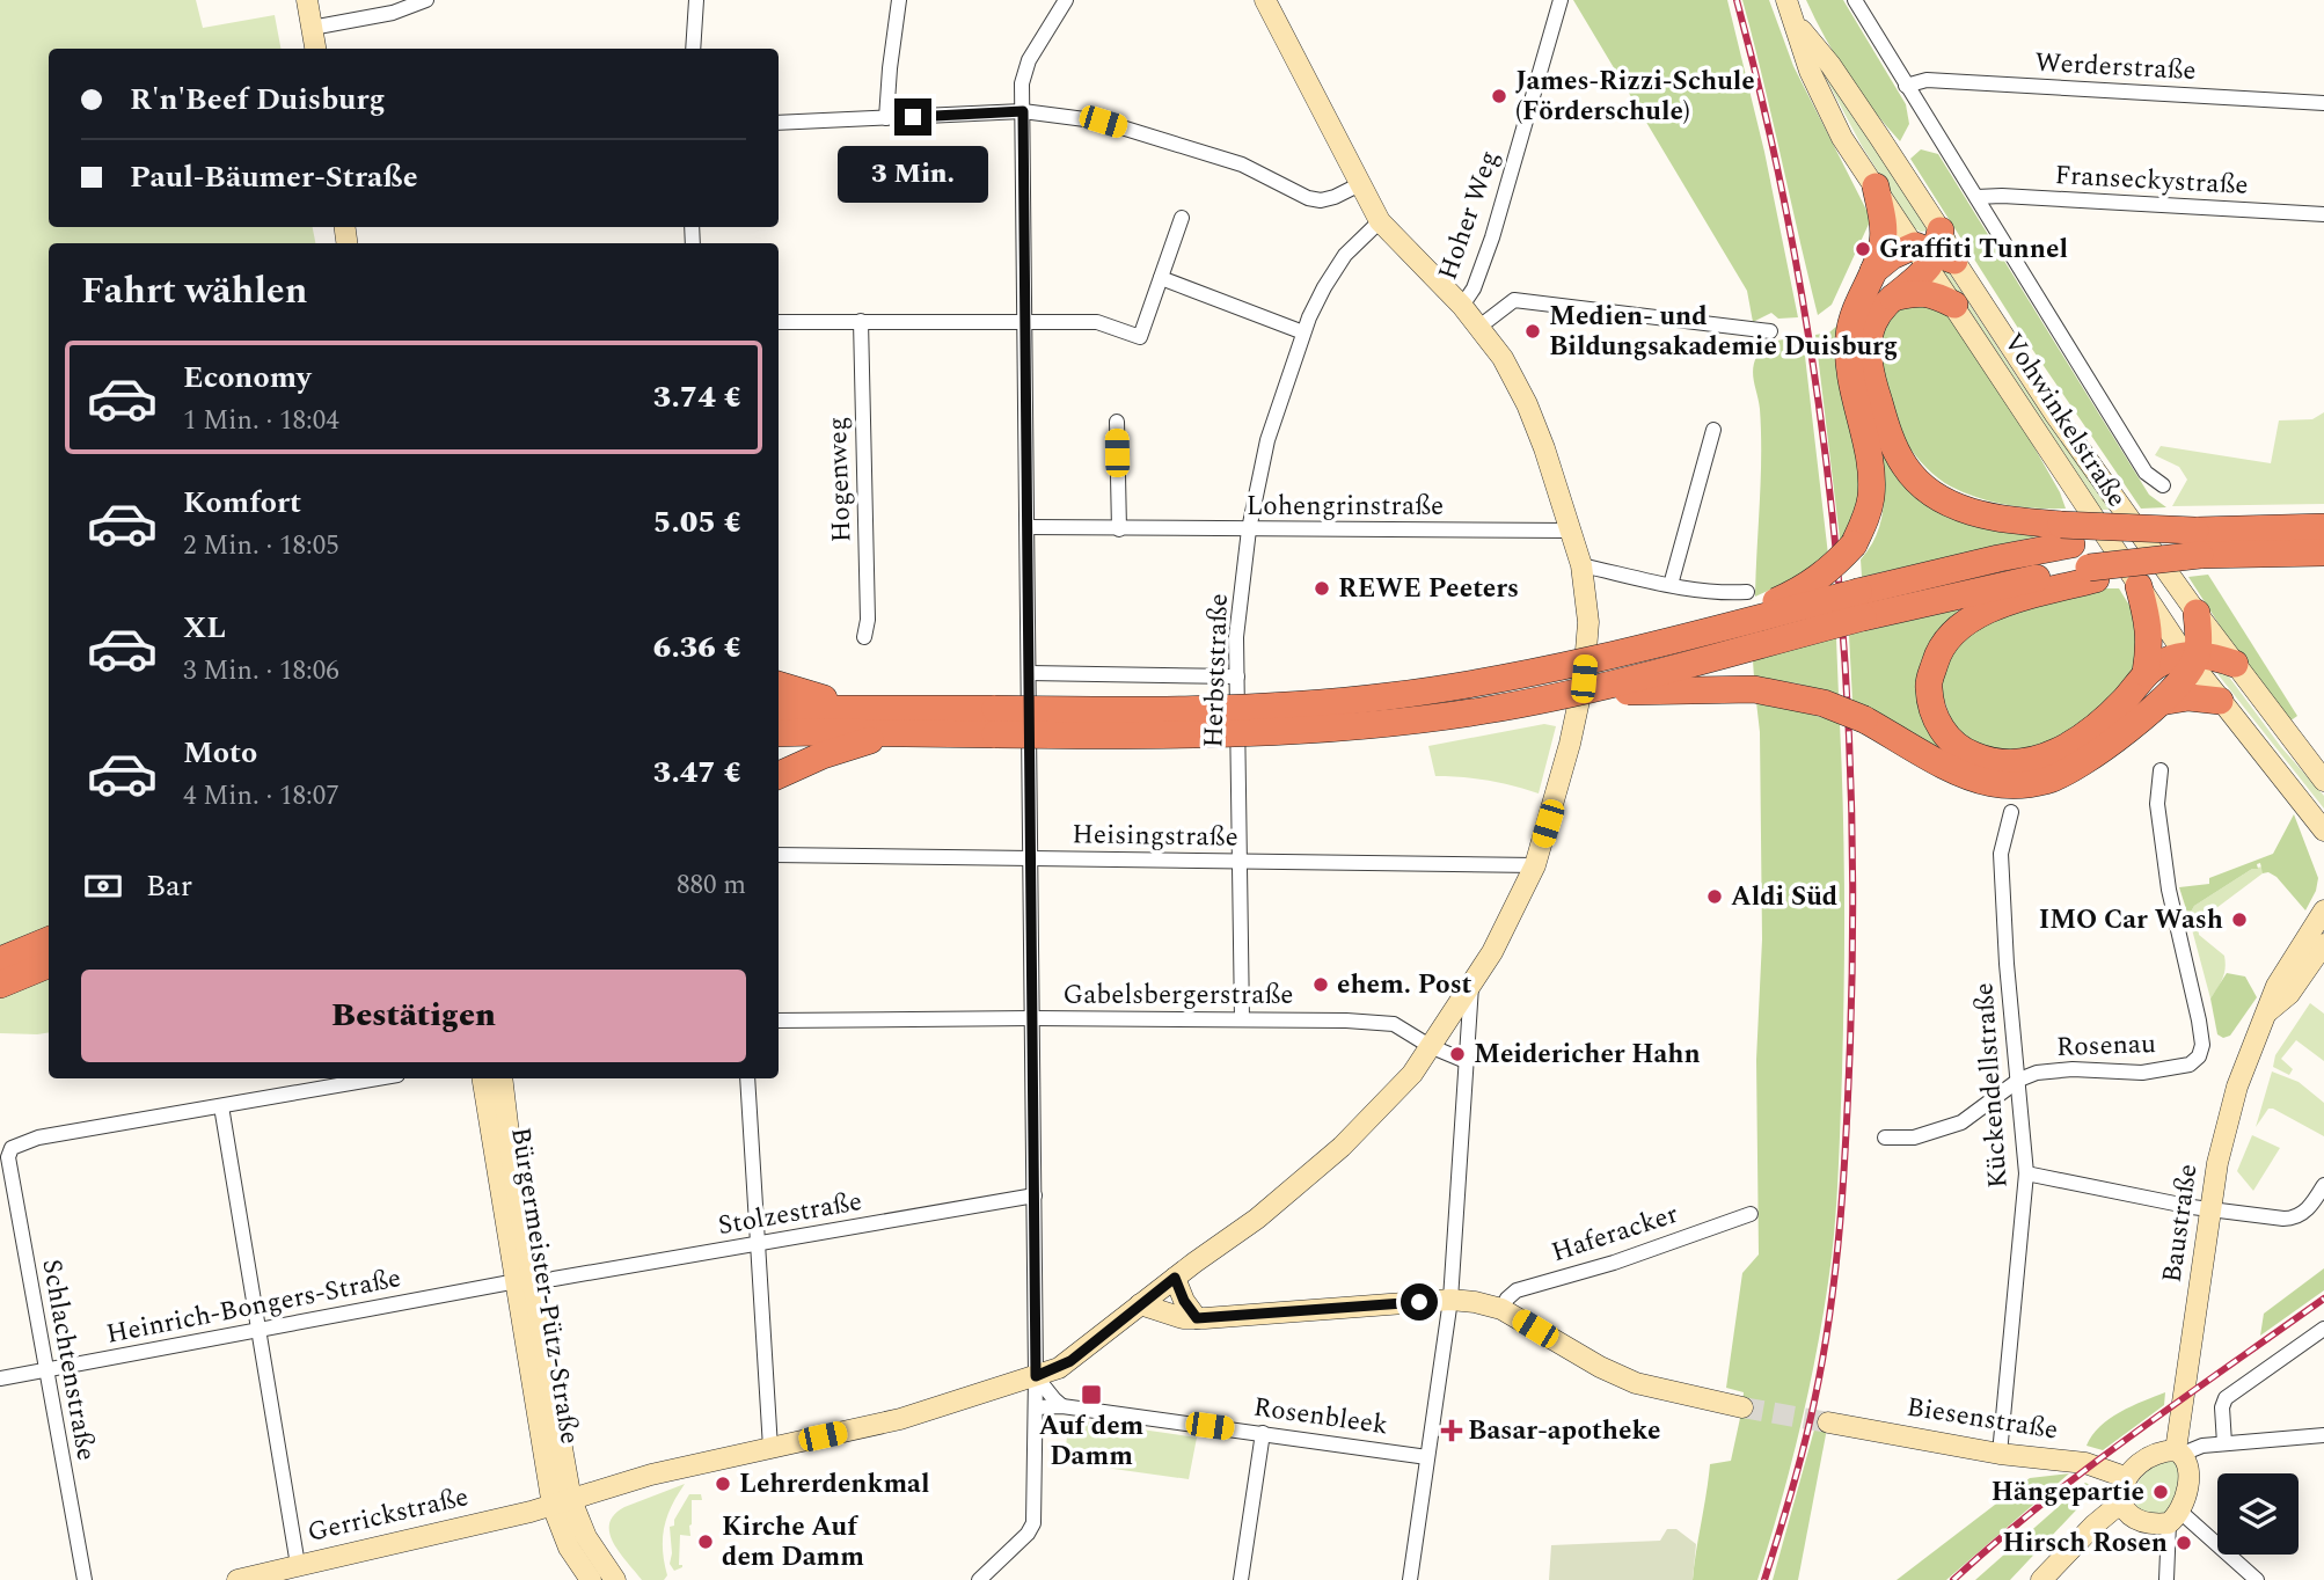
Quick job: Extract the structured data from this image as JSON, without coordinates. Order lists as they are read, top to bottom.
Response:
{
  "streets": {
    "main road": [
      "Vohwinkelstraße",
      "Baustraße",
      "Bürgermeister-Pütz-Straße",
      "Biesenstraße",
      "Gerrickstraße"
    ],
    "street": [
      "Werderstraße",
      "Franseckystraße",
      "Hoher Weg",
      "Hogenweg",
      "Lohengrinstraße",
      "Herbststraße",
      "Heisingstraße",
      "Gabelsbergerstraße",
      "Rosenau",
      "Kückendellstraße",
      "Stolzestraße",
      "Haferacker",
      "Heinrich-Bongers-Straße",
      "Schlachtenstraße",
      "Rosenbleek"
    ]
  },
  "crossings": [
    ["Werderstraße", "Vohwinkelstraße"],
    ["Franseckystraße", "Vohwinkelstraße"],
    ["Lohengrinstraße", "Herbststraße"],
    ["Herbststraße", "Heisingstraße"],
    ["Herbststraße", "Gabelsbergerstraße"],
    ["Rosenau", "Kückendellstraße"],
    ["Kückendellstraße", "Biesenstraße"],
    ["Baustraße", "Biesenstraße"],
    ["Bürgermeister-Pütz-Straße", "Heinrich-Bongers-Straße"],
    ["Bürgermeister-Pütz-Straße", "Gerrickstraße"],
    ["Heinrich-Bongers-Straße", "Schlachtenstraße"]
  ],
  "places": {
    "other": [
      "James-Rizzi-Schule (Förderschule)",
      "Graffiti Tunnel",
      "Medien- und Bildungsakademie Duisburg",
      "REWE Peeters",
      "Aldi Süd",
      "IMO Car Wash",
      "ehem. Post",
      "Meidericher Hahn",
      "Lehrerdenkmal",
      "Hängepartie",
      "Kirche Auf dem Damm",
      "Hirsch Rosen"
    ],
    "transit": ["Auf dem Damm"],
    "health": ["Basar-apotheke"]
  },
  "page": {
    "banner": ["R'n'Beef Duisburg", "Paul-Bäumer-Straße"],
    "bubble": "3 Min.",
    "heading": "Fahrt wählen",
    "list": [
      {
        "name": "Economy",
        "note": "1 Min. · 18:04",
        "value": "3.74 €"
      },
      {
        "name": "Komfort",
        "note": "2 Min. · 18:05",
        "value": "5.05 €"
      },
      {
        "name": "XL",
        "note": "3 Min. · 18:06",
        "value": "6.36 €"
      },
      {
        "name": "Moto",
        "note": "4 Min. · 18:07",
        "value": "3.47 €"
      }
    ],
    "pay": ["Bar", "880 m"],
    "buttons": "Bestätigen"
  }
}
